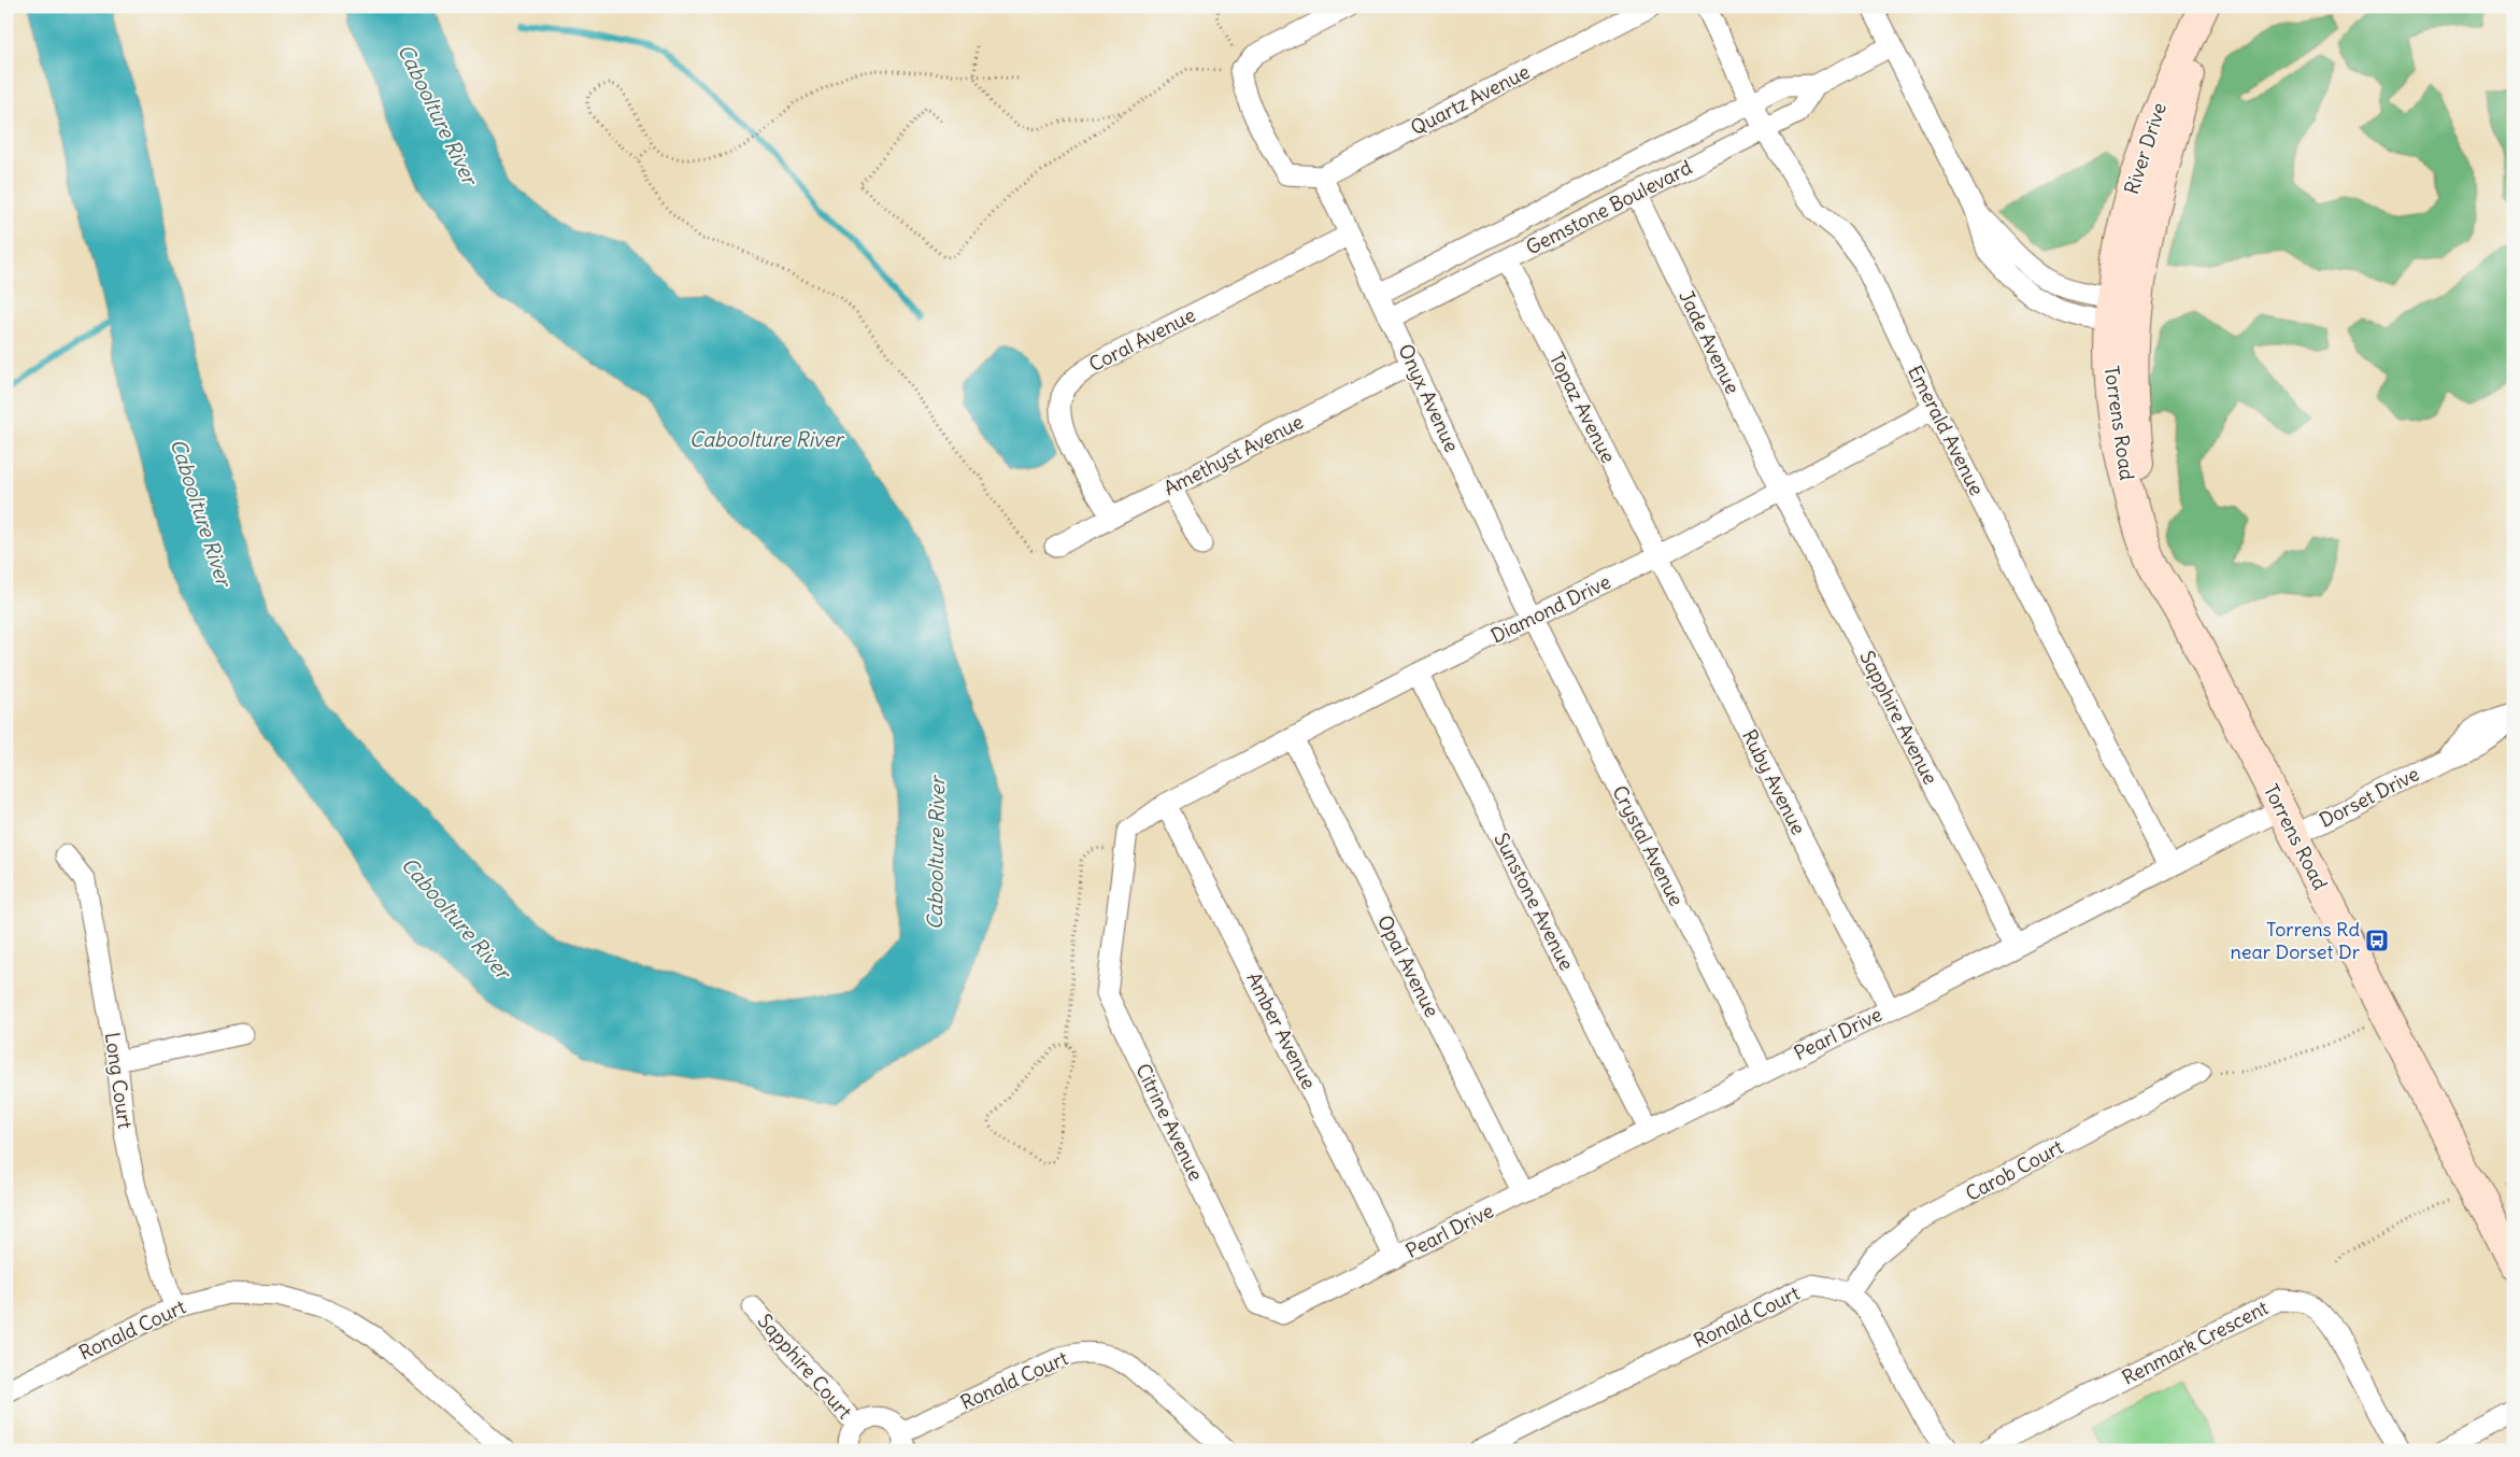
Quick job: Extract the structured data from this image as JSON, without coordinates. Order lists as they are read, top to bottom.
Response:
{
  "streets": {
    "main road": ["River Drive", "Torrens Road"],
    "street": [
      "Quartz Avenue",
      "Gemstone Boulevard",
      "Coral Avenue",
      "Jade Avenue",
      "Onyx Avenue",
      "Topaz Avenue",
      "Emerald Avenue",
      "Amethyst Avenue",
      "Diamond Drive",
      "Sapphire Avenue",
      "Ruby Avenue",
      "Dorset Drive",
      "Crystal Avenue",
      "Sunstone Avenue",
      "Opal Avenue",
      "Amber Avenue",
      "Pearl Drive",
      "Long Court",
      "Citrine Avenue",
      "Carob Court",
      "Ronald Court",
      "Renmark Crescent",
      "Sapphire Court"
    ]
  },
  "crossings": [
    ["Quartz Avenue", "Onyx Avenue"],
    ["River Drive", "Torrens Road"],
    ["Gemstone Boulevard", "Jade Avenue"],
    ["Gemstone Boulevard", "Onyx Avenue"],
    ["Gemstone Boulevard", "Topaz Avenue"],
    ["Gemstone Boulevard", "Emerald Avenue"],
    ["Coral Avenue", "Onyx Avenue"],
    ["Coral Avenue", "Amethyst Avenue"],
    ["Jade Avenue", "Diamond Drive"],
    ["Jade Avenue", "Sapphire Avenue"],
    ["Onyx Avenue", "Amethyst Avenue"],
    ["Onyx Avenue", "Diamond Drive"],
    ["Onyx Avenue", "Crystal Avenue"],
    ["Topaz Avenue", "Diamond Drive"],
    ["Topaz Avenue", "Ruby Avenue"],
    ["Torrens Road", "Dorset Drive"],
    ["Torrens Road", "Pearl Drive"],
    ["Emerald Avenue", "Diamond Drive"],
    ["Emerald Avenue", "Pearl Drive"],
    ["Diamond Drive", "Sapphire Avenue"],
    ["Diamond Drive", "Ruby Avenue"],
    ["Diamond Drive", "Crystal Avenue"],
    ["Diamond Drive", "Sunstone Avenue"],
    ["Diamond Drive", "Opal Avenue"],
    ["Diamond Drive", "Amber Avenue"],
    ["Diamond Drive", "Citrine Avenue"],
    ["Sapphire Avenue", "Pearl Drive"],
    ["Ruby Avenue", "Pearl Drive"],
    ["Crystal Avenue", "Pearl Drive"],
    ["Sunstone Avenue", "Pearl Drive"],
    ["Opal Avenue", "Pearl Drive"],
    ["Amber Avenue", "Pearl Drive"],
    ["Amber Avenue", "Citrine Avenue"],
    ["Pearl Drive", "Citrine Avenue"],
    ["Long Court", "Ronald Court"],
    ["Carob Court", "Ronald Court"]
  ],
  "water": ["Caboolture River"],
  "places": {
    "bus stop": ["Torrens Rd near Dorset Dr"]
  }
}
